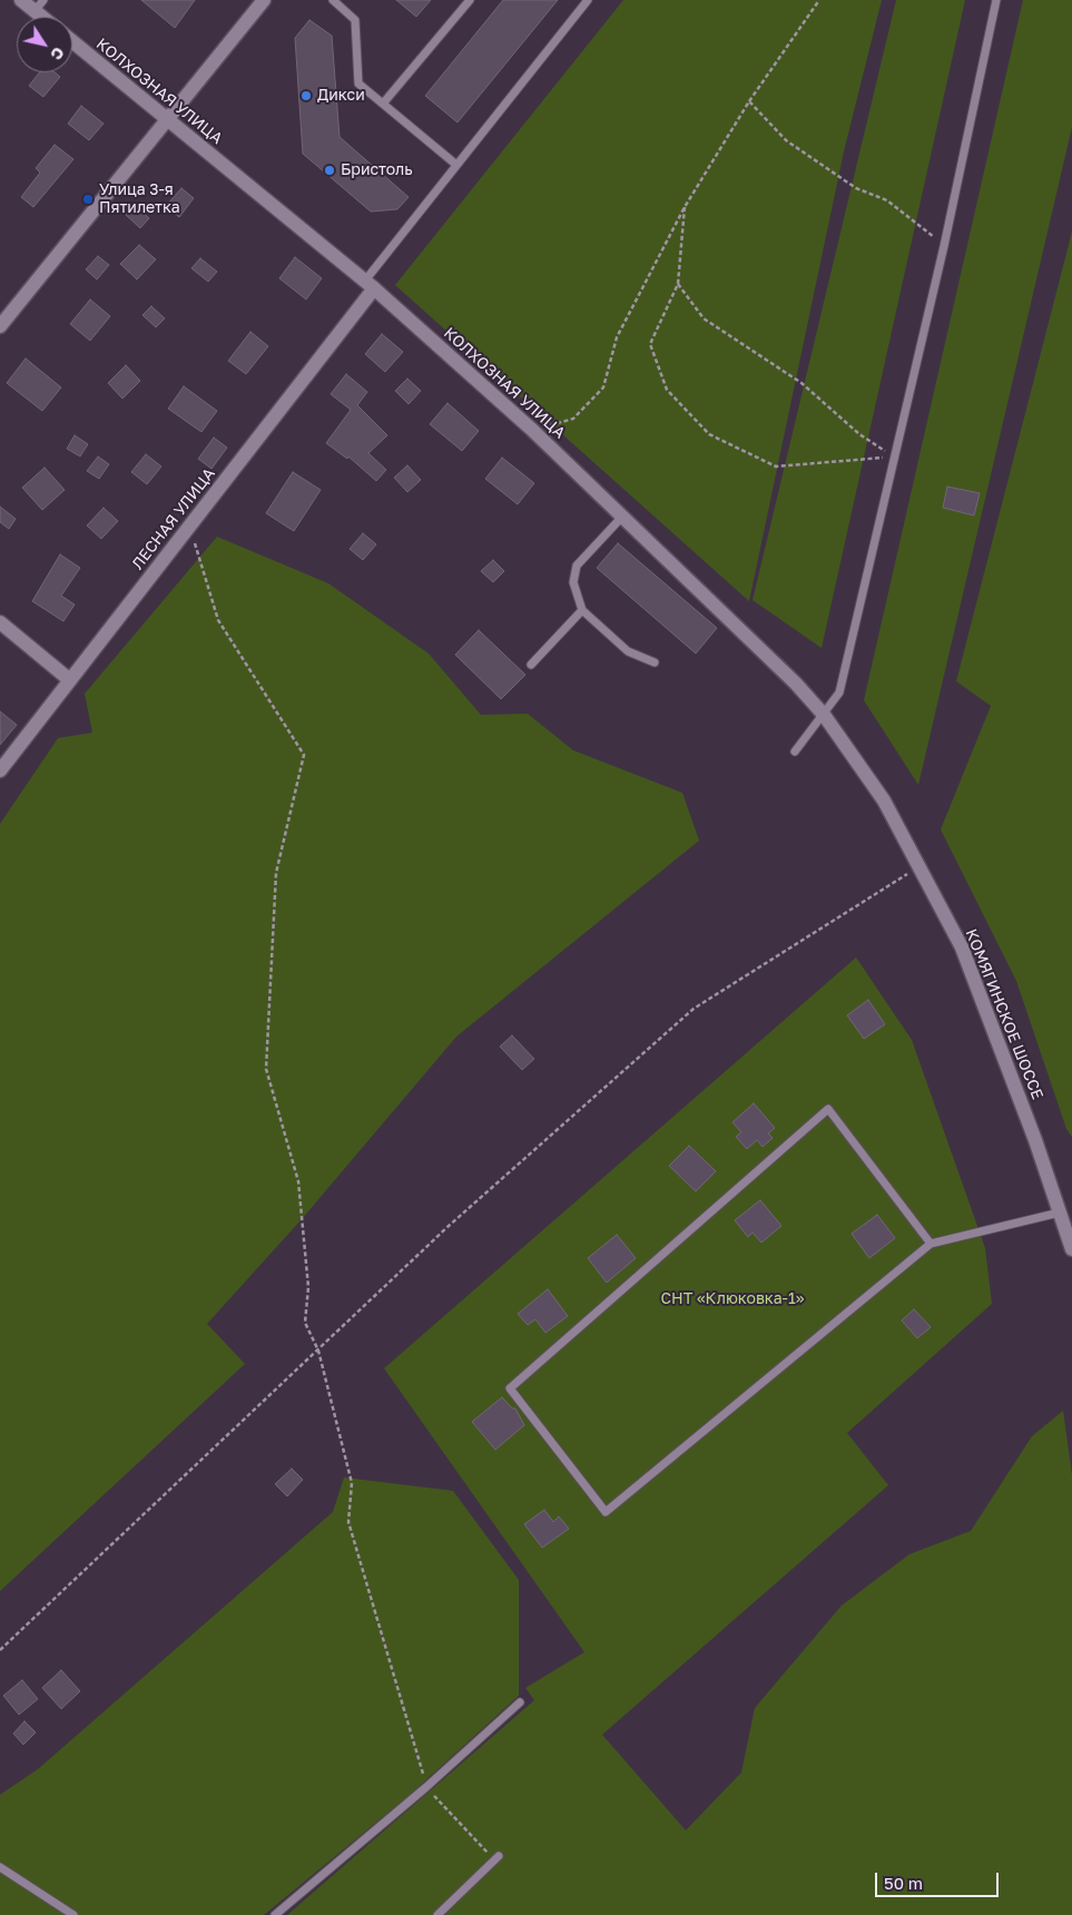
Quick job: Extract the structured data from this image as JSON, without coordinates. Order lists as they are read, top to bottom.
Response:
{
  "streets": {
    "street": ["КОЛХОЗНАЯ УЛИЦА", "ЛЕСНАЯ УЛИЦА", "КОМЯГИНСКОЕ ШОССЕ"]
  },
  "crossings": [
    ["КОЛХОЗНАЯ УЛИЦА", "ЛЕСНАЯ УЛИЦА"],
    ["КОЛХОЗНАЯ УЛИЦА", "КОМЯГИНСКОЕ ШОССЕ"]
  ],
  "parks": ["СНТ «Клюковка-1»"],
  "places": ["Дикси", "Бристоль", "Улица 3-я Пятилетка"],
  "scale_bar": "50 m",
  "north": "bottom right"
}
